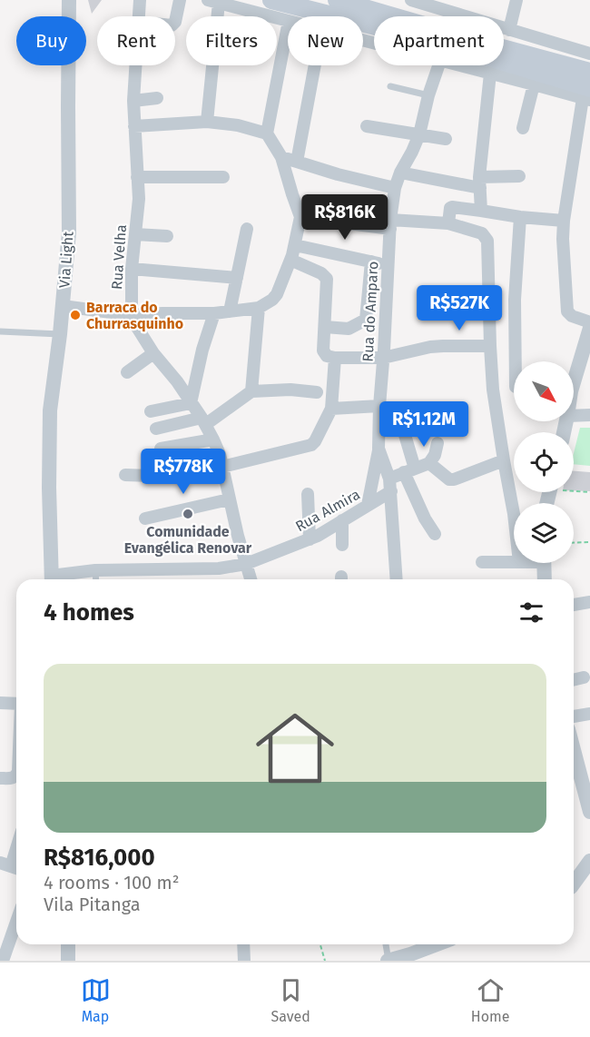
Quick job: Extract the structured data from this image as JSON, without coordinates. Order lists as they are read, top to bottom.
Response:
{
  "streets": {
    "street": [
      "Rua Velha",
      "Via Light",
      "Rua do Amparo",
      "Rua Almira"
    ]
  },
  "crossings": [
    ["Rua Velha", "Rua Almira"],
    ["Rua do Amparo", "Rua Almira"]
  ],
  "places": ["Barraca do Churrasquinho", "Comunidade Evangélica Renovar"],
  "north": "bottom right",
  "page": {
    "chip": [
      "Buy",
      "Rent",
      "Filters",
      "New",
      "Apartment"
    ],
    "price": [
      "R$816K",
      "R$527K",
      "R$1.12M",
      "R$778K"
    ],
    "heading": "4 homes",
    "list": [
      {
        "name": "R$816,000",
        "note": "4 rooms · 100 m² · Vila Pitanga"
      }
    ],
    "tabs": ["Map", "Saved", "Home"]
  }
}
